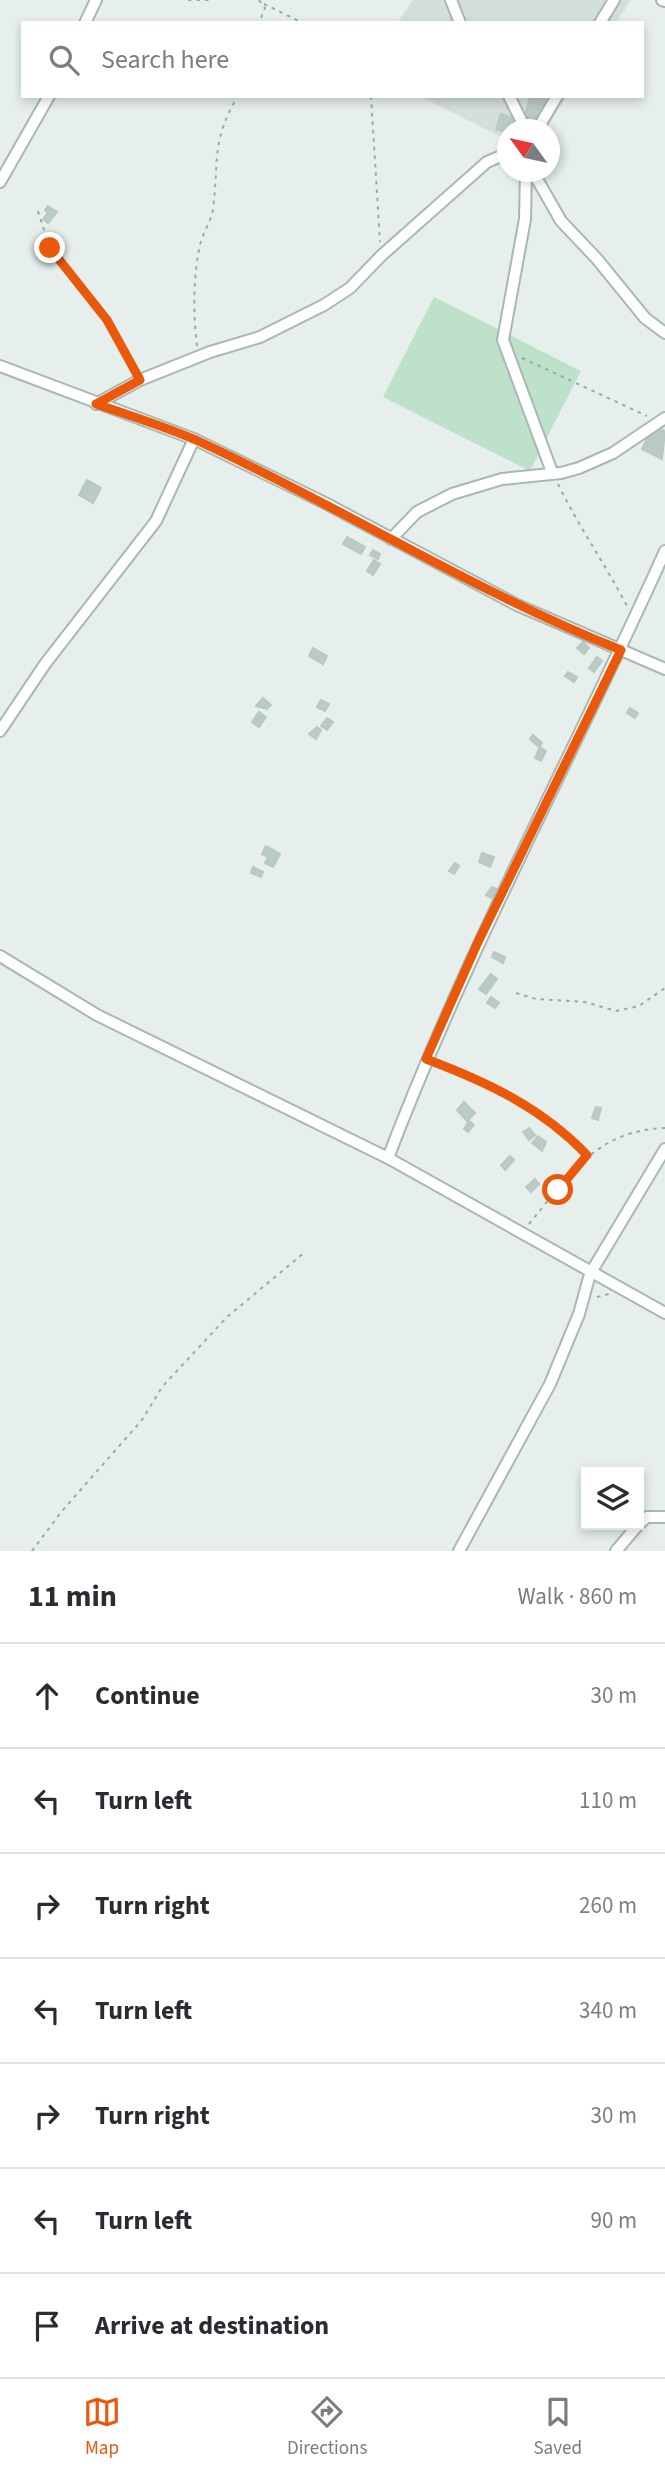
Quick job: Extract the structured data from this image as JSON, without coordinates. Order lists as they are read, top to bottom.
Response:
{
  "north": "top left",
  "page": {
    "search": "Search here",
    "heading": ["11 min", "Walk · 860 m"],
    "list": [
      ["Continue", "30 m"],
      ["Turn left", "110 m"],
      ["Turn right", "260 m"],
      ["Turn left", "340 m"],
      ["Turn right", "30 m"],
      ["Turn left", "90 m"],
      "Arrive at destination"
    ],
    "nav": ["Map", "Directions", "Saved"]
  }
}
